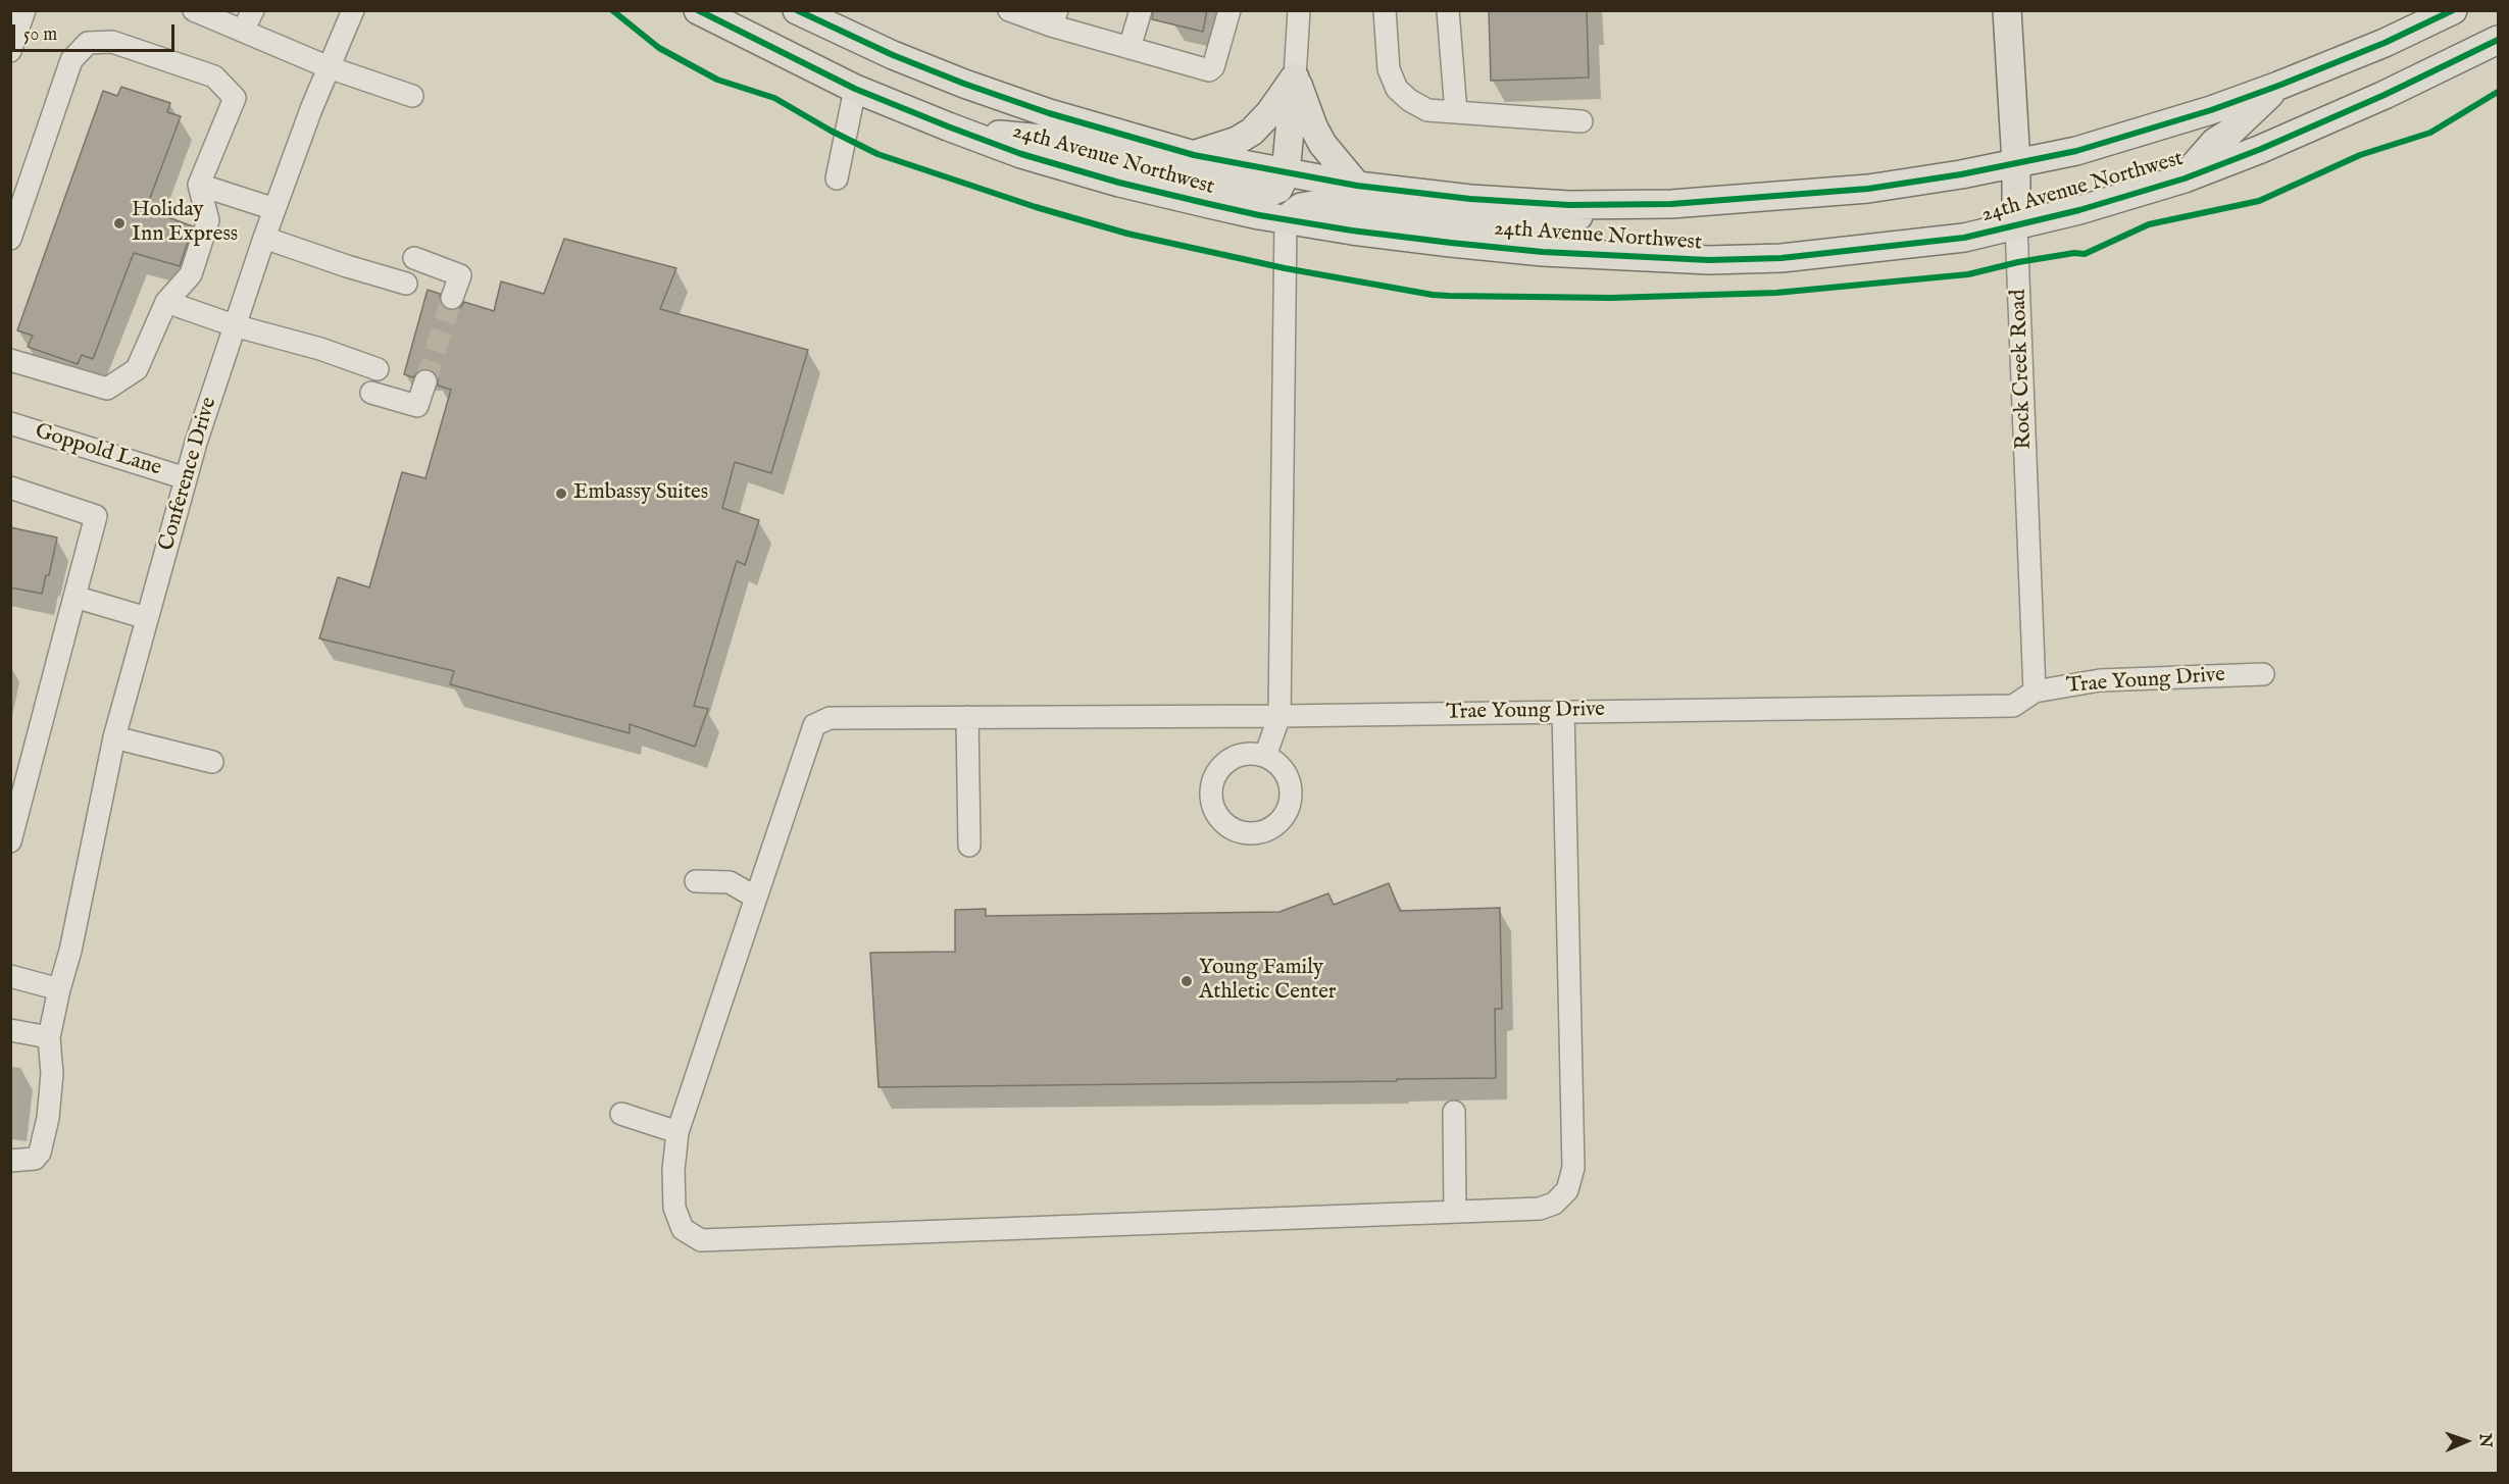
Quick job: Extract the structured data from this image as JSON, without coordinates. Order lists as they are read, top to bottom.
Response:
{
  "streets": {
    "main road": ["24th Avenue Northwest", "Rock Creek Road"],
    "street": ["Goppold Lane", "Conference Drive", "Trae Young Drive"]
  },
  "crossings": [
    ["24th Avenue Northwest", "Rock Creek Road"],
    ["Rock Creek Road", "Trae Young Drive"],
    ["Goppold Lane", "Conference Drive"]
  ],
  "places": ["Holiday Inn Express", "Embassy Suites", "Young Family Athletic Center"],
  "scale_bar": "50 m",
  "north": "right"
}
